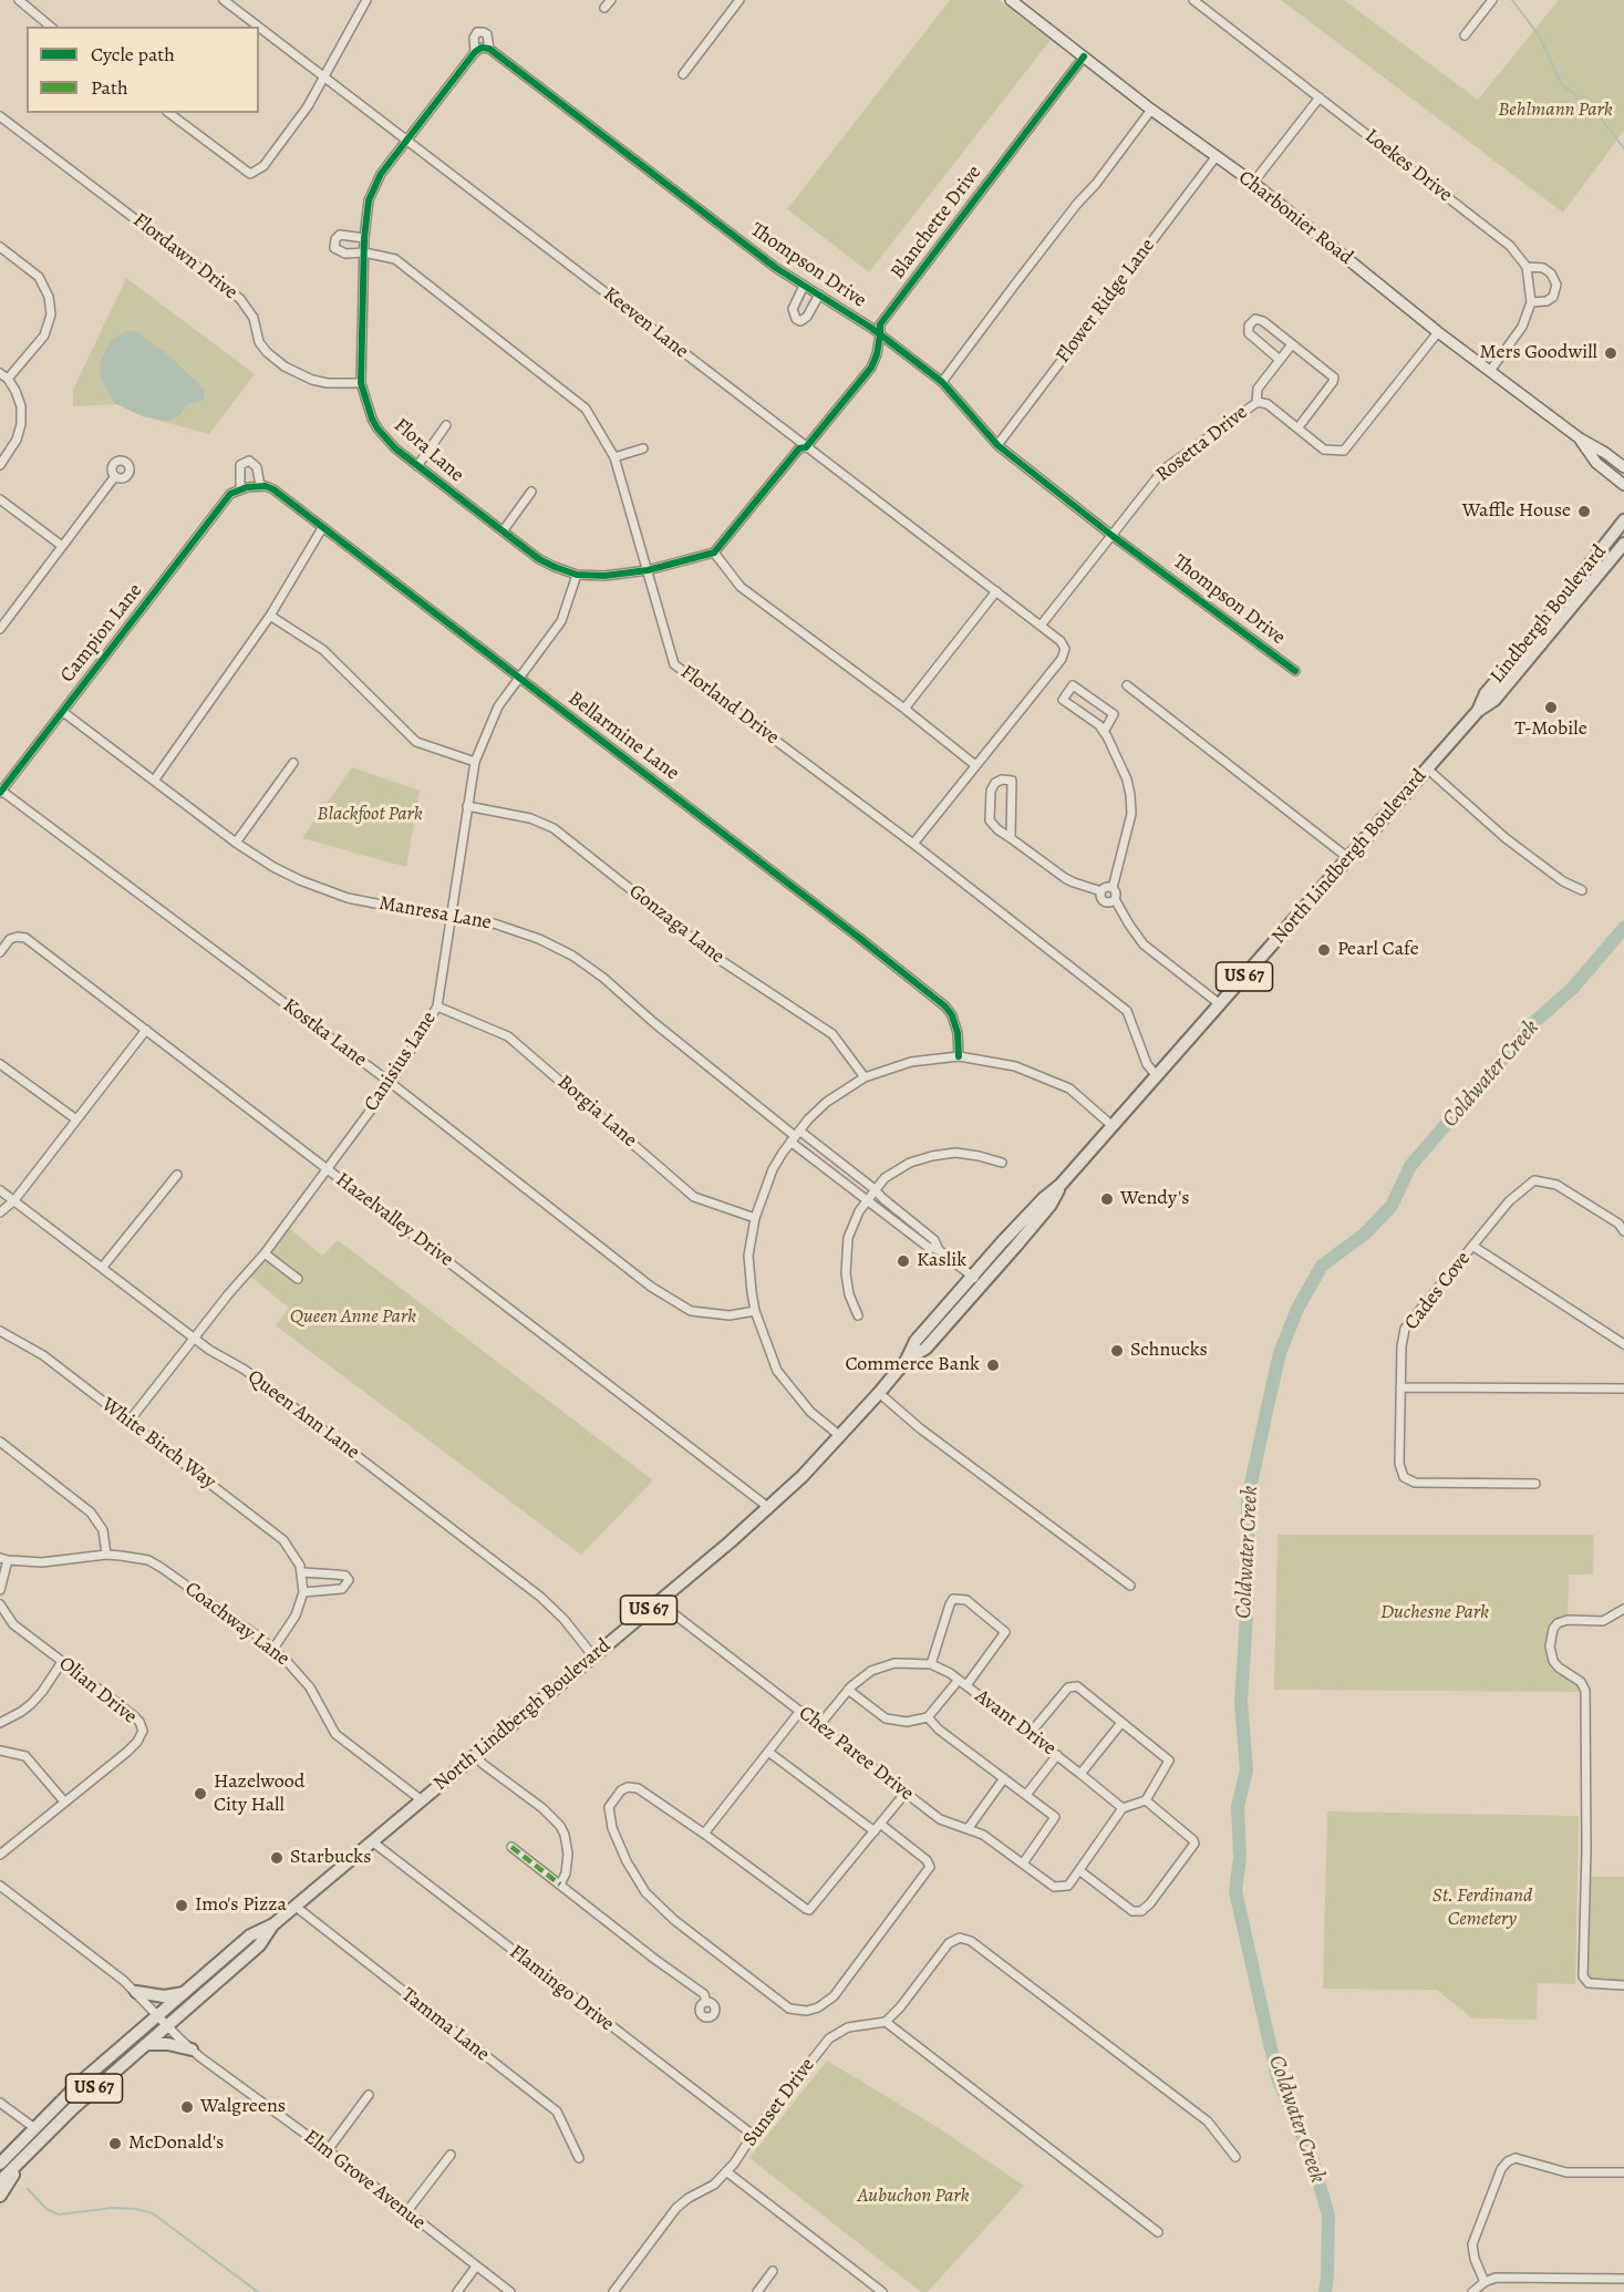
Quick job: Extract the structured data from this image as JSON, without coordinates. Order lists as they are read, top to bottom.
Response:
{
  "streets": {
    "main road": [
      "Charbonier Road",
      "Lindbergh Boulevard",
      "North Lindbergh Boulevard",
      "US 67"
    ],
    "street": [
      "Loekes Drive",
      "Blanchette Drive",
      "Flordawn Drive",
      "Thompson Drive",
      "Flower Ridge Lane",
      "Keeven Lane",
      "Rosetta Drive",
      "Flora Lane",
      "Campion Lane",
      "Florland Drive",
      "Bellarmine Lane",
      "Manresa Lane",
      "Gonzaga Lane",
      "Kostka Lane",
      "Canisius Lane",
      "Borgia Lane",
      "Hazelvalley Drive",
      "Cades Cove",
      "Queen Ann Lane",
      "White Birch Way",
      "Coachway Lane",
      "Olian Drive",
      "Avant Drive",
      "Chez Paree Drive",
      "Flamingo Drive",
      "Tamma Lane",
      "Sunset Drive",
      "Elm Grove Avenue"
    ]
  },
  "crossings": [
    ["Charbonier Road", "Blanchette Drive"],
    ["Charbonier Road", "Flower Ridge Lane"],
    ["Charbonier Road", "Rosetta Drive"],
    ["Blanchette Drive", "Thompson Drive"],
    ["Blanchette Drive", "Keeven Lane"],
    ["Flordawn Drive", "Flora Lane"],
    ["Thompson Drive", "Flower Ridge Lane"],
    ["Thompson Drive", "Rosetta Drive"],
    ["Thompson Drive", "Flora Lane"],
    ["Keeven Lane", "Rosetta Drive"],
    ["Keeven Lane", "Flora Lane"],
    ["Flora Lane", "Florland Drive"],
    ["Flora Lane", "Canisius Lane"],
    ["Lindbergh Boulevard", "North Lindbergh Boulevard"],
    ["Campion Lane", "Manresa Lane"],
    ["Campion Lane", "Kostka Lane"],
    ["Florland Drive", "North Lindbergh Boulevard"],
    ["Bellarmine Lane", "Canisius Lane"],
    ["North Lindbergh Boulevard", "Manresa Lane"],
    ["North Lindbergh Boulevard", "Hazelvalley Drive"],
    ["North Lindbergh Boulevard", "Queen Ann Lane"],
    ["North Lindbergh Boulevard", "Coachway Lane"],
    ["North Lindbergh Boulevard", "Chez Paree Drive"],
    ["North Lindbergh Boulevard", "Flamingo Drive"],
    ["North Lindbergh Boulevard", "Tamma Lane"],
    ["North Lindbergh Boulevard", "Elm Grove Avenue"],
    ["Manresa Lane", "Canisius Lane"],
    ["Gonzaga Lane", "Canisius Lane"],
    ["Kostka Lane", "Canisius Lane"],
    ["Canisius Lane", "Borgia Lane"],
    ["Canisius Lane", "Hazelvalley Drive"],
    ["Canisius Lane", "Queen Ann Lane"],
    ["Canisius Lane", "White Birch Way"],
    ["White Birch Way", "Coachway Lane"],
    ["Avant Drive", "Chez Paree Drive"],
    ["Flamingo Drive", "Sunset Drive"]
  ],
  "water": ["Coldwater Creek"],
  "parks": [
    "Behlmann Park",
    "Blackfoot Park",
    "Queen Anne Park",
    "Duchesne Park",
    "St. Ferdinand Cemetery",
    "Aubuchon Park"
  ],
  "places": [
    "Mers Goodwill",
    "Waffle House",
    "T-Mobile",
    "Pearl Cafe",
    "Wendy's",
    "Kaslik",
    "Schnucks",
    "Commerce Bank",
    "Hazelwood City Hall",
    "Starbucks",
    "Imo's Pizza",
    "Walgreens",
    "McDonald's"
  ],
  "legend": ["Cycle path", "Path"]
}
